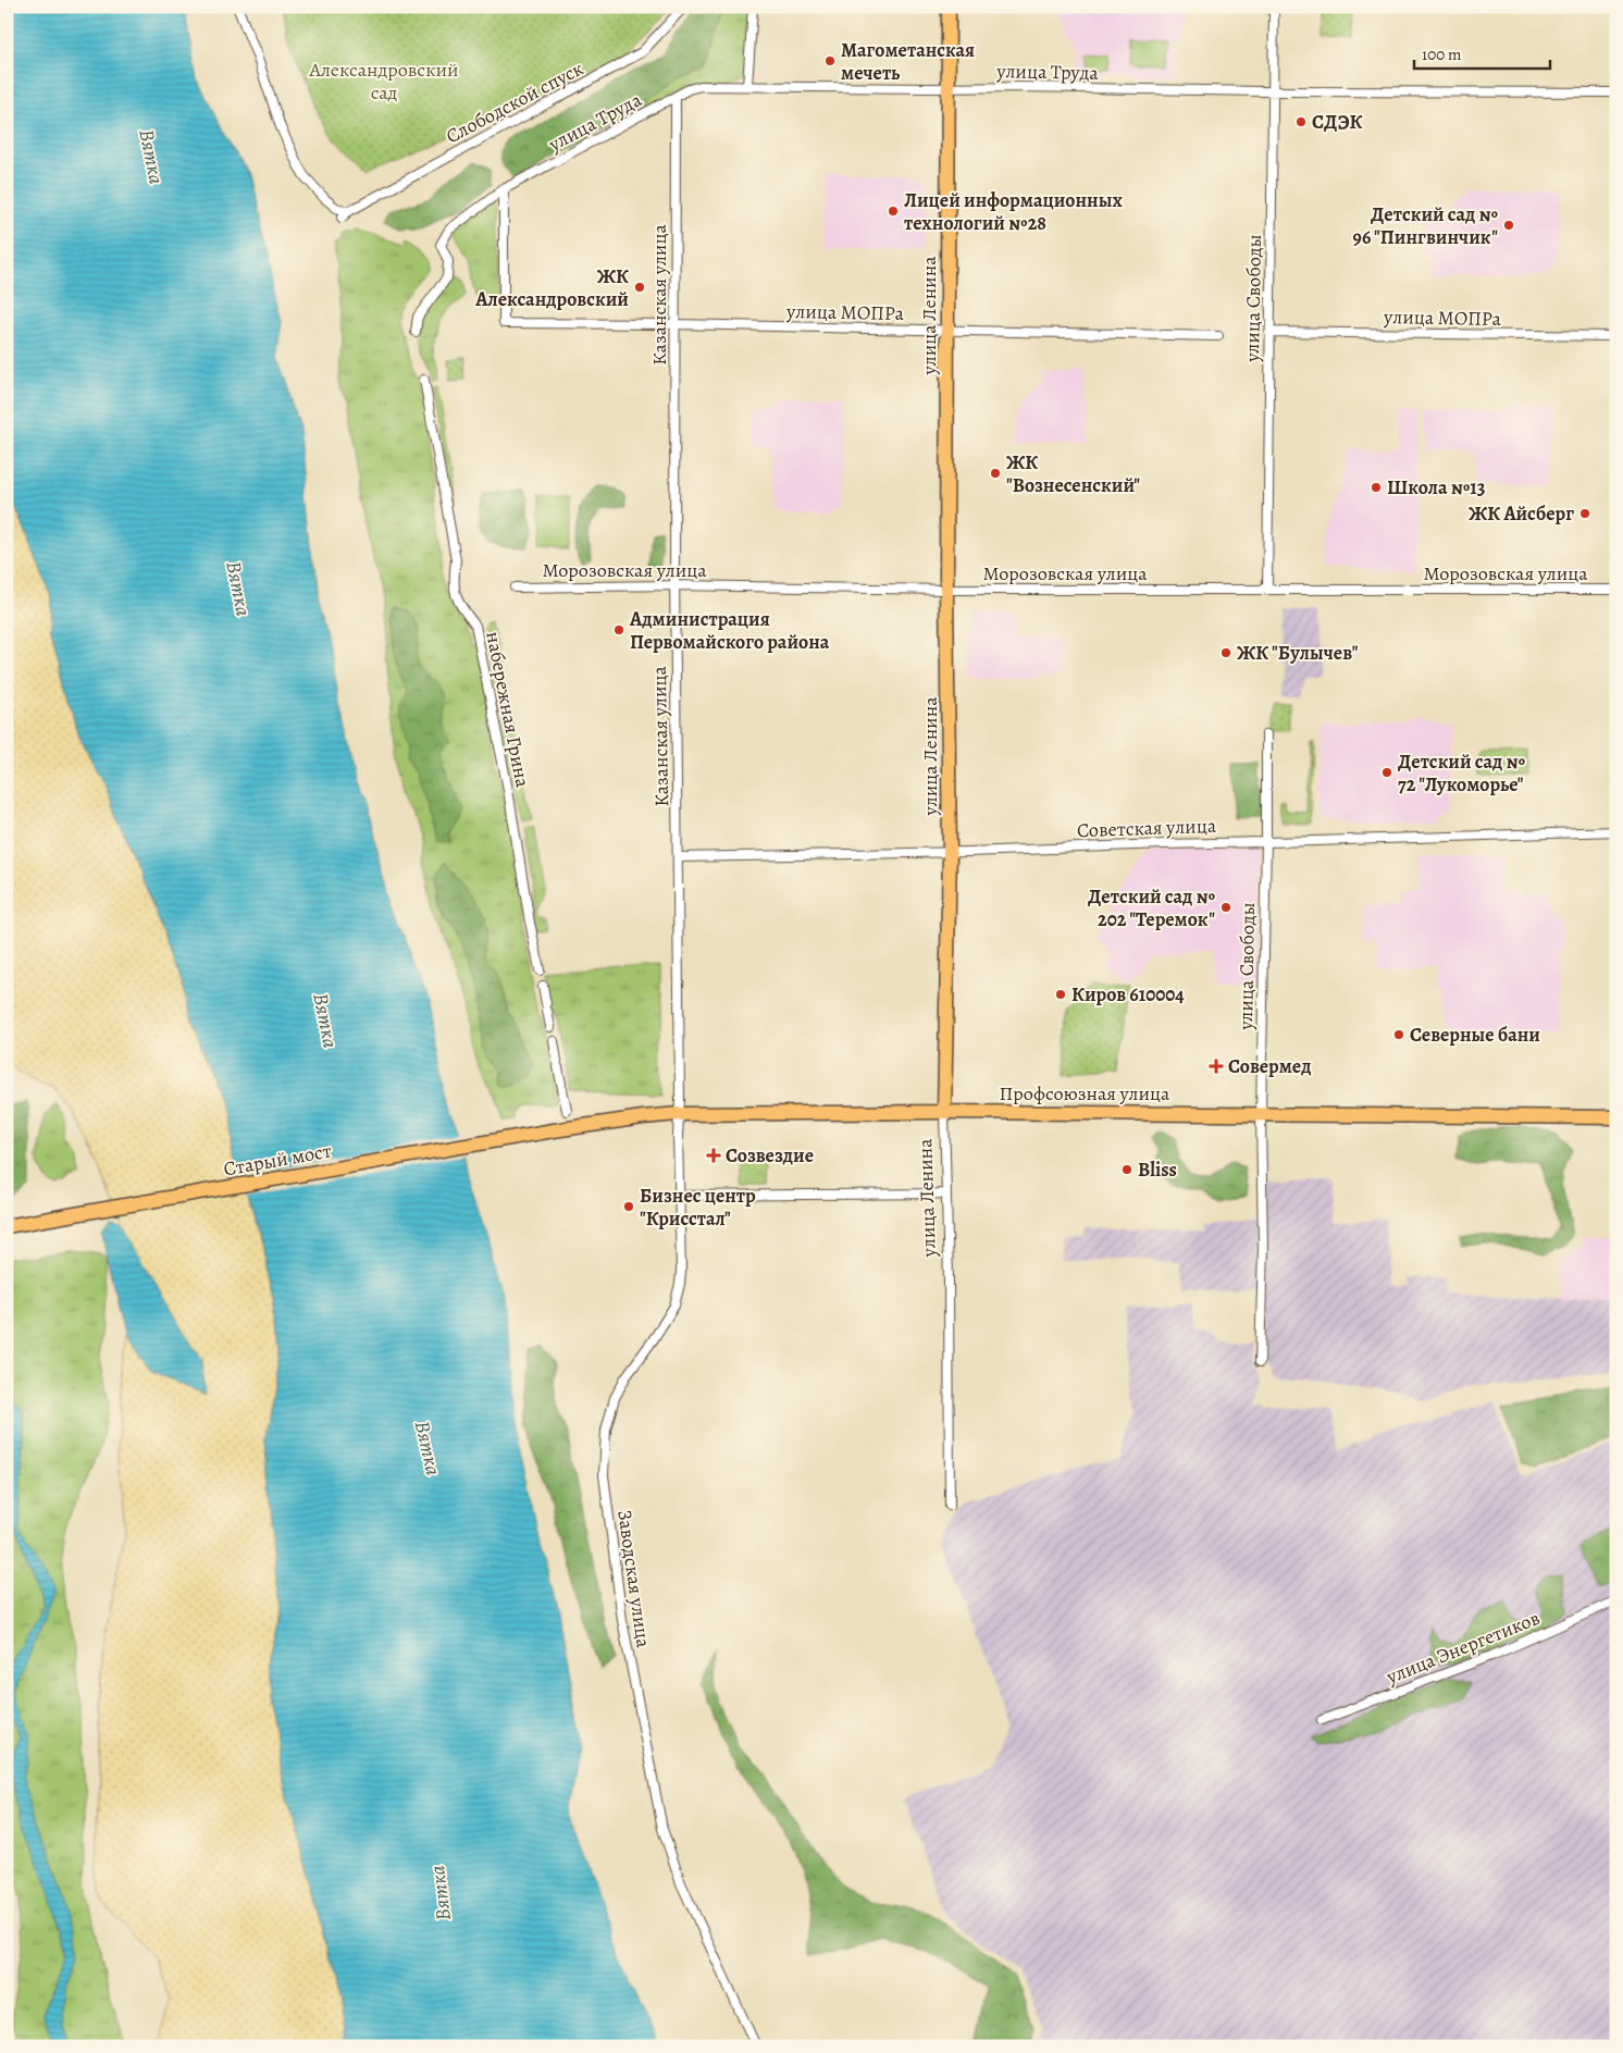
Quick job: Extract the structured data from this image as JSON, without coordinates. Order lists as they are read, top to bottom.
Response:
{
  "streets": {
    "main road": ["улица Ленина", "Профсоюзная улица", "Старый мост"],
    "street": [
      "улица Труда",
      "Слободской спуск",
      "Казанская улица",
      "улица Свободы",
      "улица МОПРа",
      "Морозовская улица",
      "набережная Грина",
      "Советская улица",
      "Заводская улица",
      "улица Энергетиков"
    ]
  },
  "crossings": [
    ["улица Труда", "Казанская улица"],
    ["улица Труда", "улица Свободы"],
    ["улица Труда", "улица МОПРа"],
    ["улица Труда", "улица Ленина"],
    ["Казанская улица", "улица МОПРа"],
    ["Казанская улица", "Морозовская улица"],
    ["Казанская улица", "Советская улица"],
    ["Казанская улица", "Профсоюзная улица"],
    ["Казанская улица", "Заводская улица"],
    ["улица Свободы", "улица МОПРа"],
    ["улица Свободы", "Морозовская улица"],
    ["улица Свободы", "Советская улица"],
    ["улица Свободы", "Профсоюзная улица"],
    ["улица МОПРа", "улица Ленина"],
    ["улица Ленина", "Морозовская улица"],
    ["улица Ленина", "Советская улица"],
    ["улица Ленина", "Профсоюзная улица"],
    ["Профсоюзная улица", "Старый мост"],
    ["Профсоюзная улица", "Заводская улица"]
  ],
  "water": ["Вятка"],
  "parks": ["Александровский сад"],
  "places": {
    "other": [
      "Магометанская мечеть",
      "СДЭК",
      "Лицей информационных технологий №28",
      "Детский сад № 96 \"Пингвинчик\"",
      "ЖК Александровский",
      "ЖК \"Вознесенский\"",
      "Школа №13",
      "ЖК Айсберг",
      "Администрация Первомайского района",
      "ЖК \"Булычев\"",
      "Детский сад № 72 \"Лукоморье\"",
      "Детский сад № 202 \"Теремок\"",
      "Киров 610004",
      "Северные бани",
      "Bliss",
      "Бизнес центр \"Крисстал\""
    ],
    "health": ["Совермед", "Созвездие"]
  },
  "scale_bar": "100 m"
}
